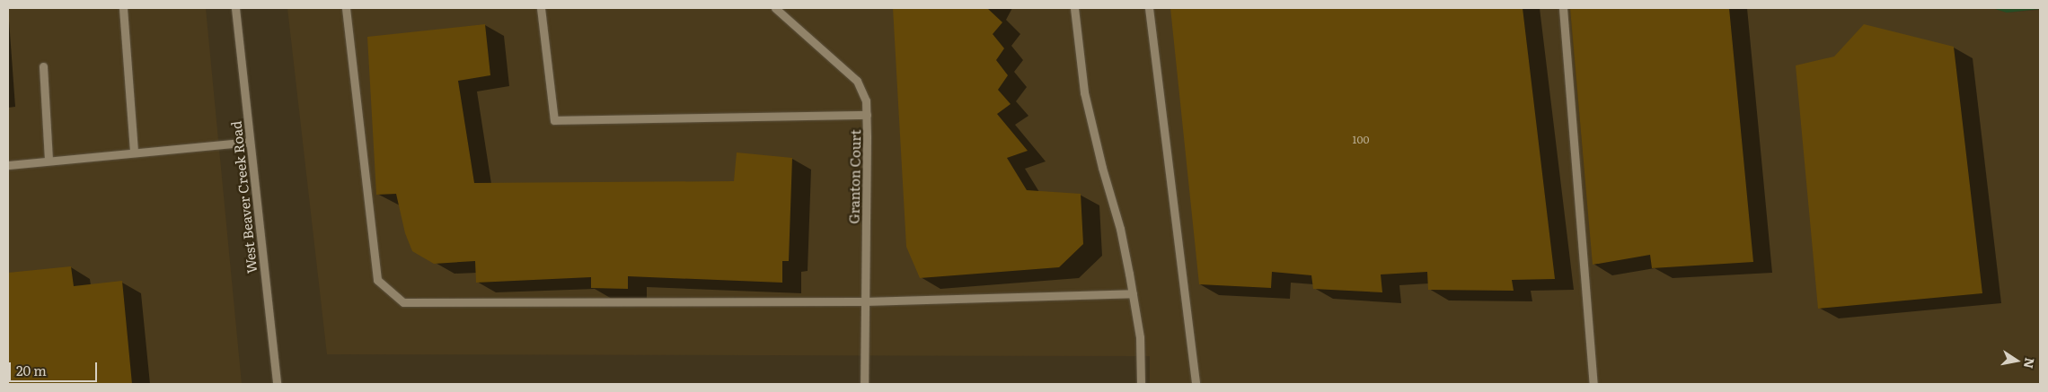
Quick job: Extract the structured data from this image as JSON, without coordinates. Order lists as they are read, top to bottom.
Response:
{
  "streets": {
    "street": ["Granton Court", "West Beaver Creek Road"]
  },
  "house_numbers": ["100"],
  "scale_bar": "20 m",
  "north": "right"
}
